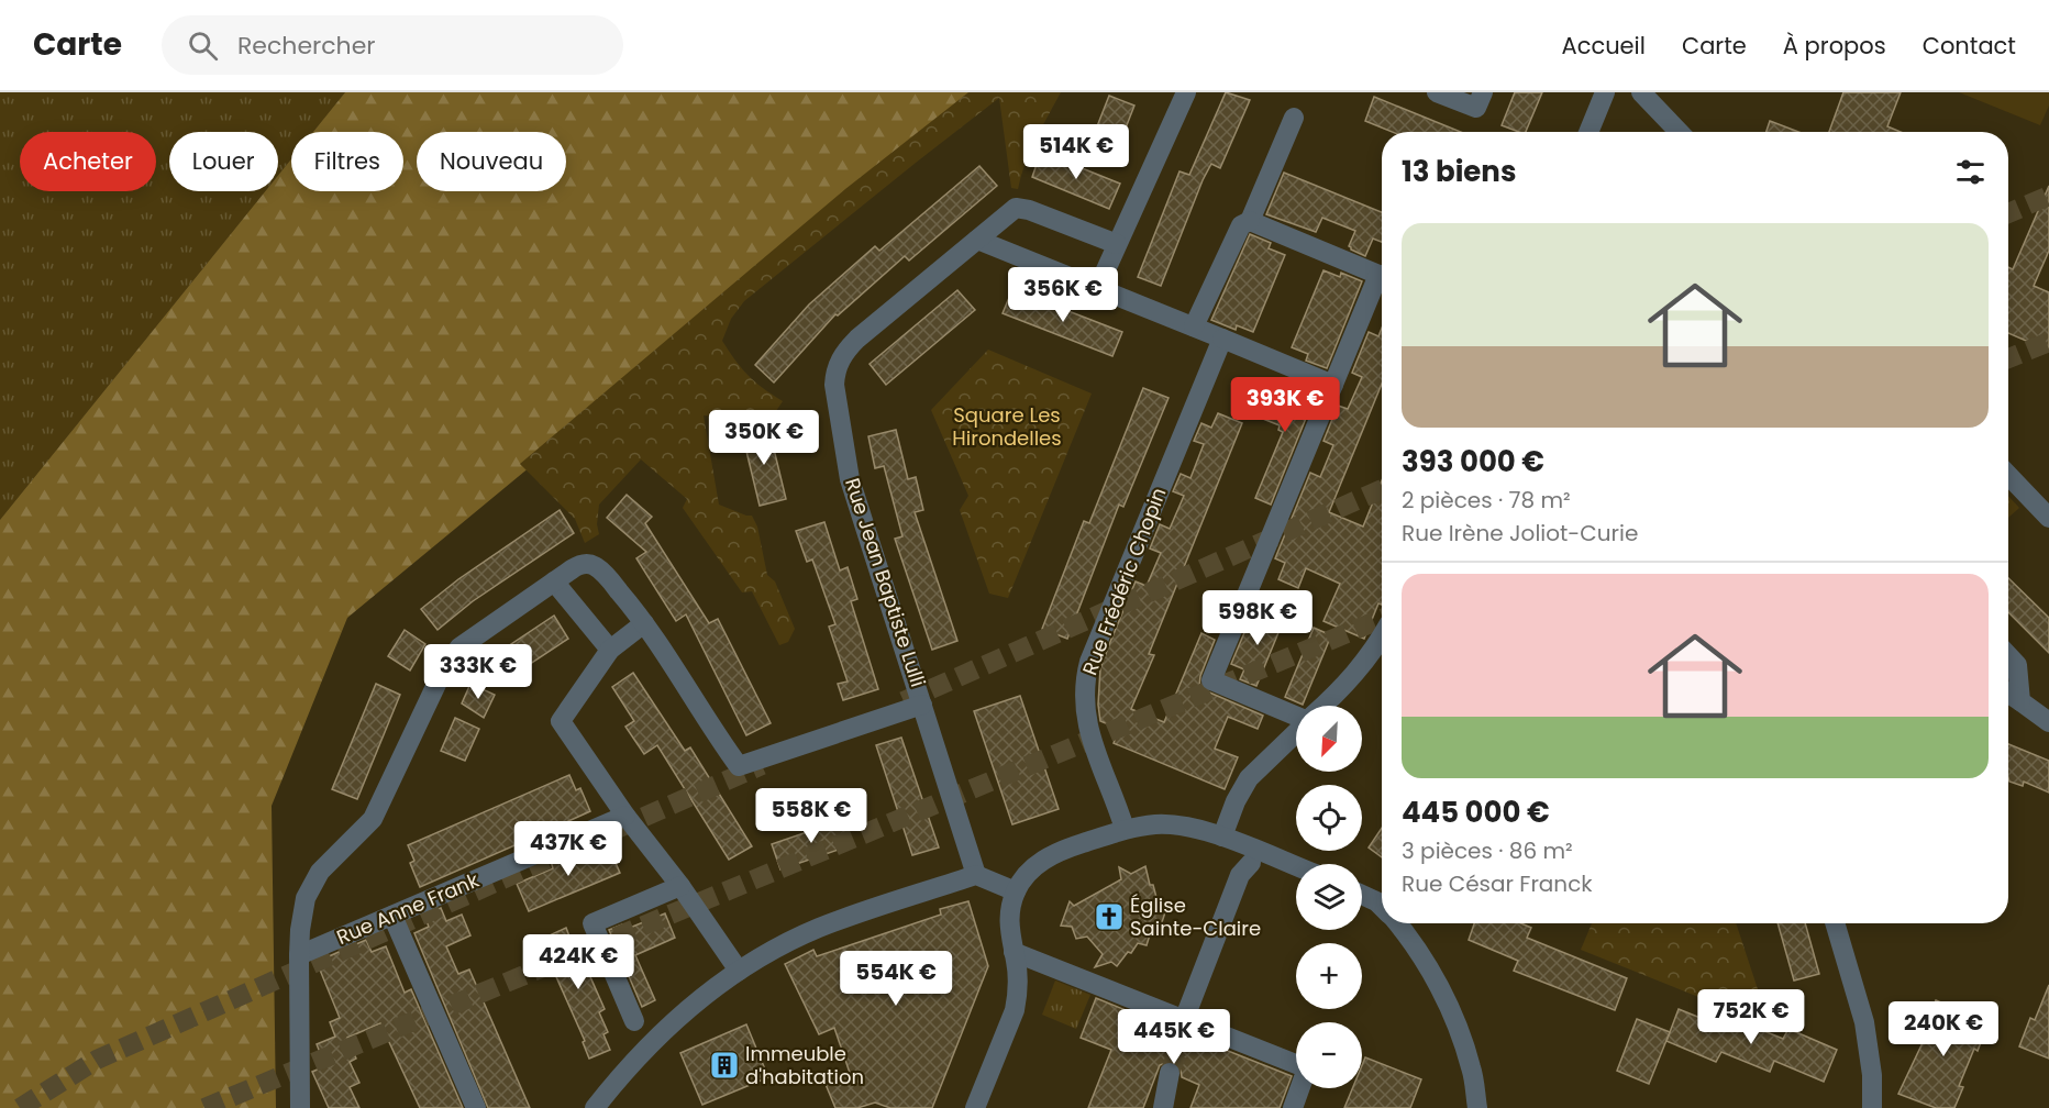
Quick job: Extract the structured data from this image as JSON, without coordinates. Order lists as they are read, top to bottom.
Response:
{
  "streets": {
    "street": ["Rue Frédéric Chopin", "Rue Jean Baptiste Lulli", "Rue Anne Frank"]
  },
  "parks": ["Square Les Hirondelles"],
  "places": {
    "church": ["Église Sainte-Claire"],
    "building": ["Immeuble d'habitation"]
  },
  "north": "bottom left",
  "page": {
    "header": "Carte",
    "search": "Rechercher",
    "nav": [
      "Accueil",
      "Carte",
      "À propos",
      "Contact"
    ],
    "price": [
      "514K €",
      "356K €",
      "393K €",
      "350K €",
      "598K €",
      "333K €",
      "558K €",
      "437K €",
      "424K €",
      "554K €",
      "752K €",
      "240K €",
      "445K €"
    ],
    "chip": [
      "Acheter",
      "Louer",
      "Filtres",
      "Nouveau"
    ],
    "heading": "13 biens",
    "list": [
      {
        "name": "393 000 €",
        "note": "2 pièces · 78 m² · Rue Irène Joliot-Curie"
      },
      {
        "name": "445 000 €",
        "note": "3 pièces · 86 m² · Rue César Franck"
      }
    ],
    "map_buttons": ["+", "−"]
  }
}
